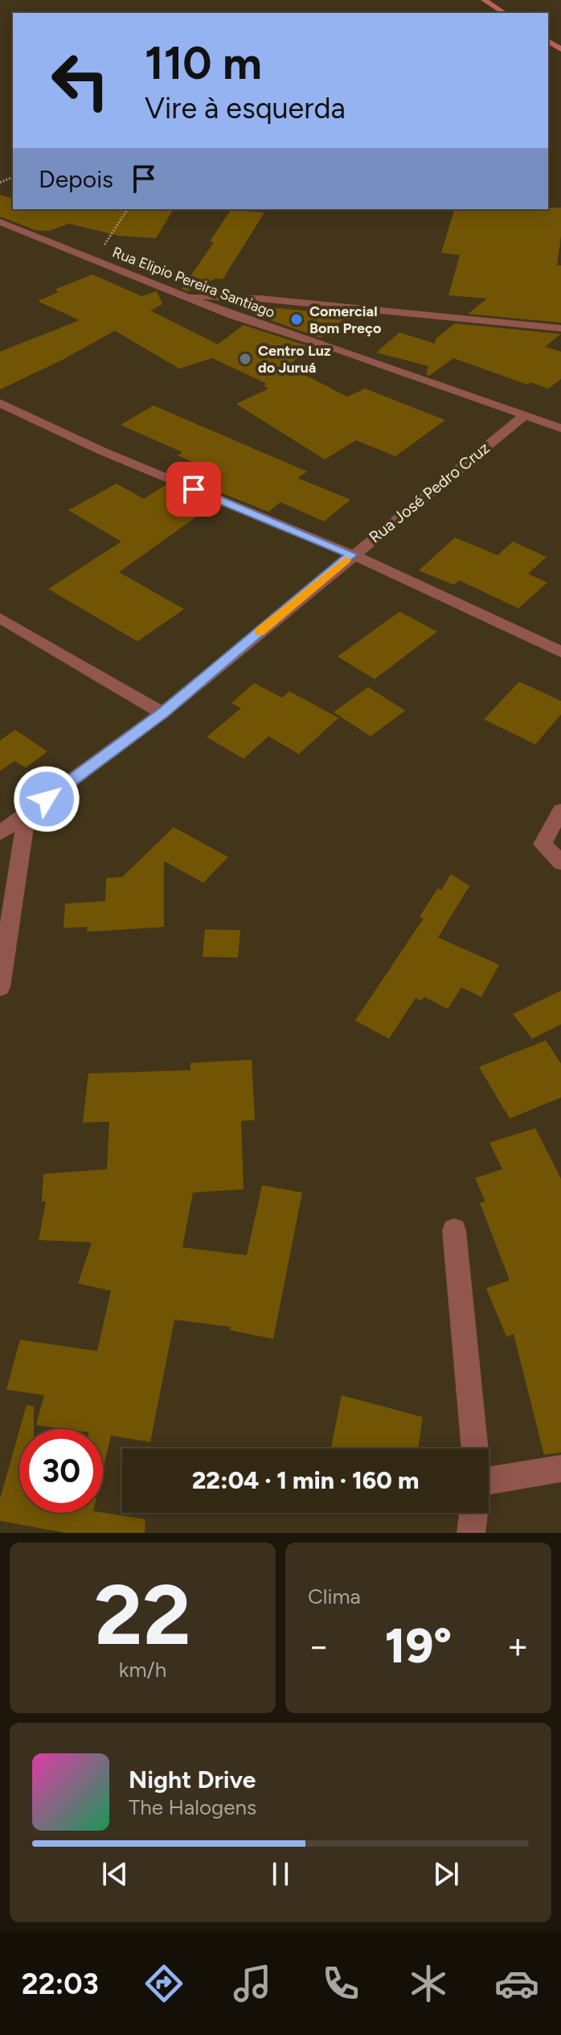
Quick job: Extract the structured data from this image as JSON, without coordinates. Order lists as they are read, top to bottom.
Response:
{
  "streets": {
    "street": ["Rua Elipio Pereira Santiago", "Rua José Pedro Cruz"]
  },
  "crossings": [
    ["Rua Elipio Pereira Santiago", "Rua José Pedro Cruz"]
  ],
  "places": ["Comercial Bom Preço", "Centro Luz do Juruá"],
  "page": {
    "turn": ["110 m", "Vire à esquerda"],
    "then": "Depois",
    "limit": "30",
    "trip": "22:04 · 1 min · 160 m",
    "tile": [
      ["22", "km/h"],
      "Clima"
    ],
    "heat": ["−", "19°", "+"],
    "song": ["Night Drive", "The Halogens"],
    "tabs": "22:03"
  }
}
